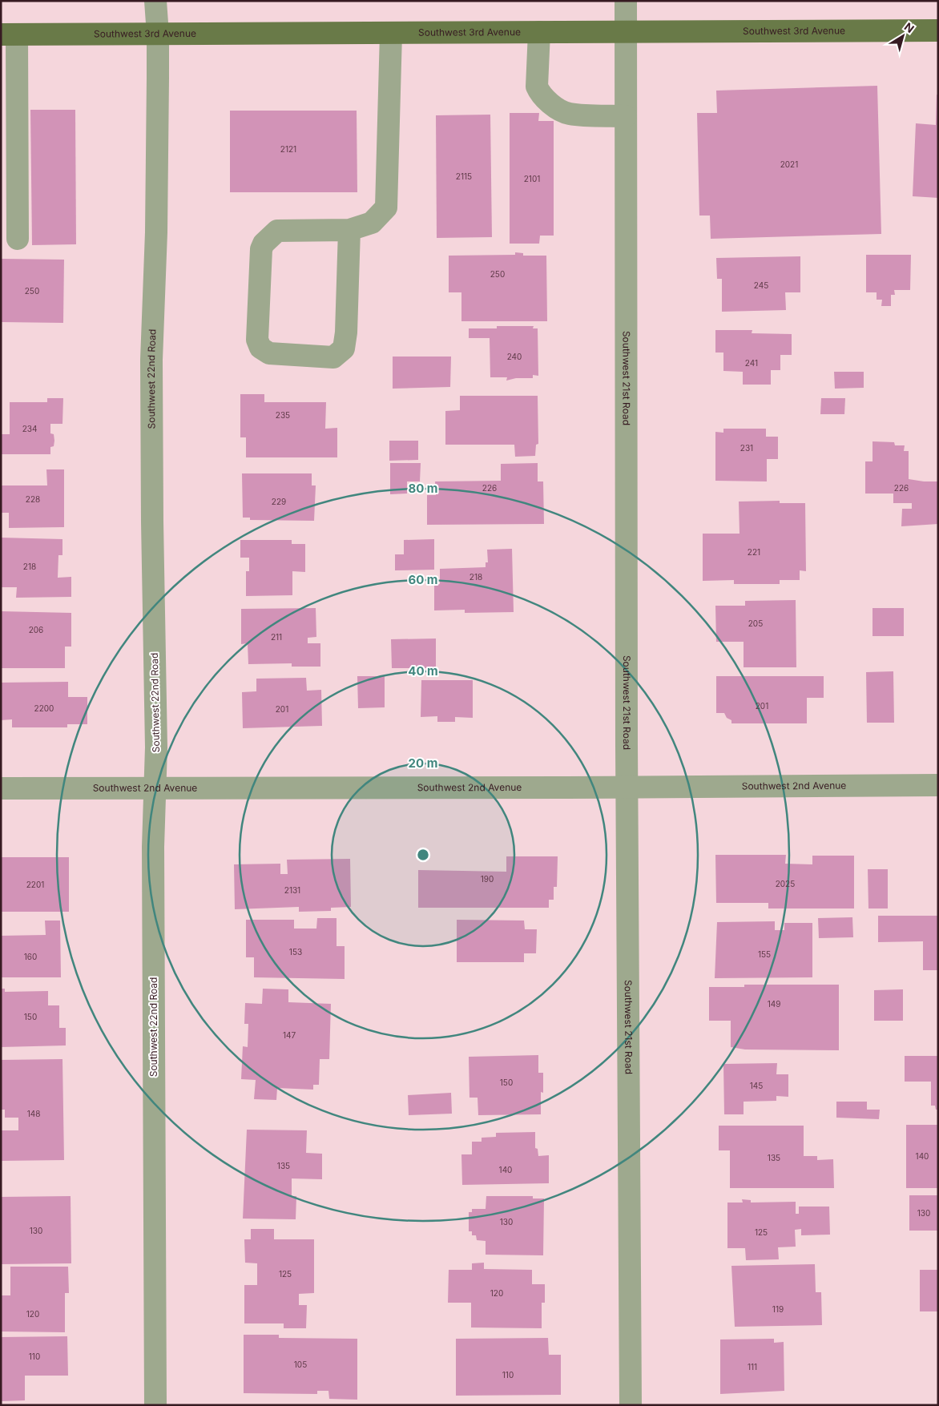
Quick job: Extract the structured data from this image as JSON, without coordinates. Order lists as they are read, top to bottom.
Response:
{
  "streets": {
    "main road": ["Southwest 3rd Avenue"],
    "street": ["Southwest 22nd Road", "Southwest 21st Road", "Southwest 2nd Avenue"]
  },
  "crossings": [
    ["Southwest 3rd Avenue", "Southwest 22nd Road"],
    ["Southwest 3rd Avenue", "Southwest 21st Road"],
    ["Southwest 22nd Road", "Southwest 2nd Avenue"],
    ["Southwest 21st Road", "Southwest 2nd Avenue"]
  ],
  "house_numbers": [
    "2121",
    "2021",
    "2115",
    "2101",
    "250",
    "245",
    "250",
    "240",
    "241",
    "235",
    "234",
    "231",
    "226",
    "226",
    "228",
    "229",
    "221",
    "218",
    "218",
    "205",
    "206",
    "211",
    "201",
    "2200",
    "201",
    "190",
    "2025",
    "2201",
    "2131",
    "153",
    "155",
    "160",
    "149",
    "150",
    "147",
    "150",
    "145",
    "148",
    "140",
    "135",
    "135",
    "140",
    "130",
    "130",
    "130",
    "125",
    "125",
    "120",
    "119",
    "120",
    "110",
    "105",
    "111",
    "110"
  ],
  "north": "top right",
  "rings": [
    "80 m",
    "60 m",
    "40 m",
    "20 m"
  ]
}
